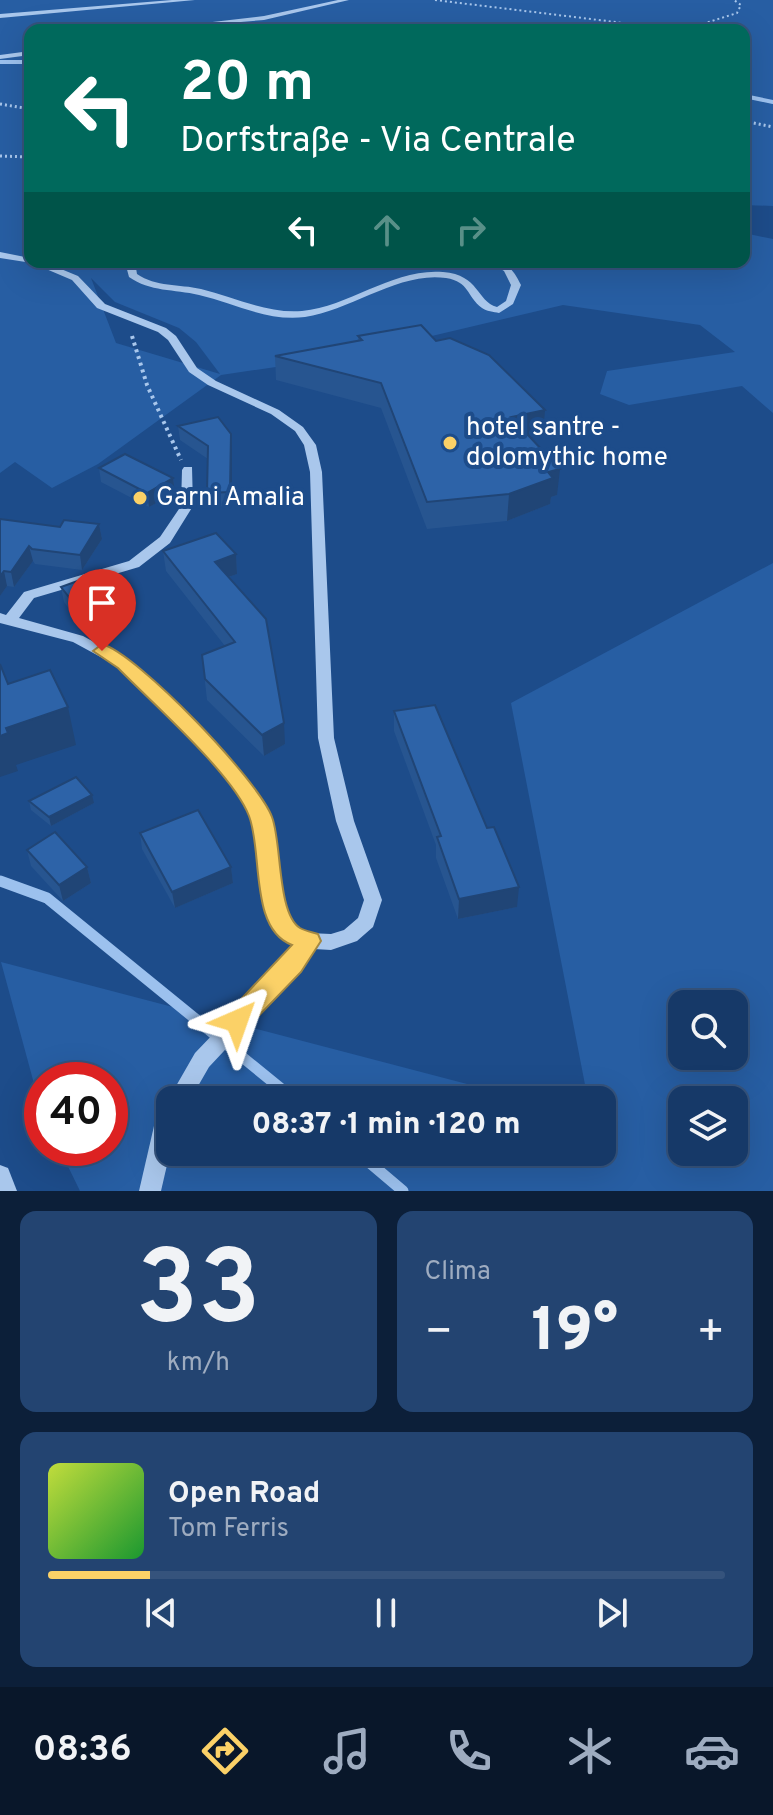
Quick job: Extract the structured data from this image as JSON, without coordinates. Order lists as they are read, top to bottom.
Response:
{
  "places": ["hotel santre - dolomythic home", "Garni Amalia"],
  "page": {
    "turn": ["20 m", "Dorfstraße - Via Centrale"],
    "limit": "40",
    "trip": "08:37 · 1 min · 120 m",
    "tile": [
      ["33", "km/h"],
      "Clima"
    ],
    "heat": ["−", "19°", "+"],
    "song": ["Open Road", "Tom Ferris"],
    "tabs": "08:36"
  }
}
